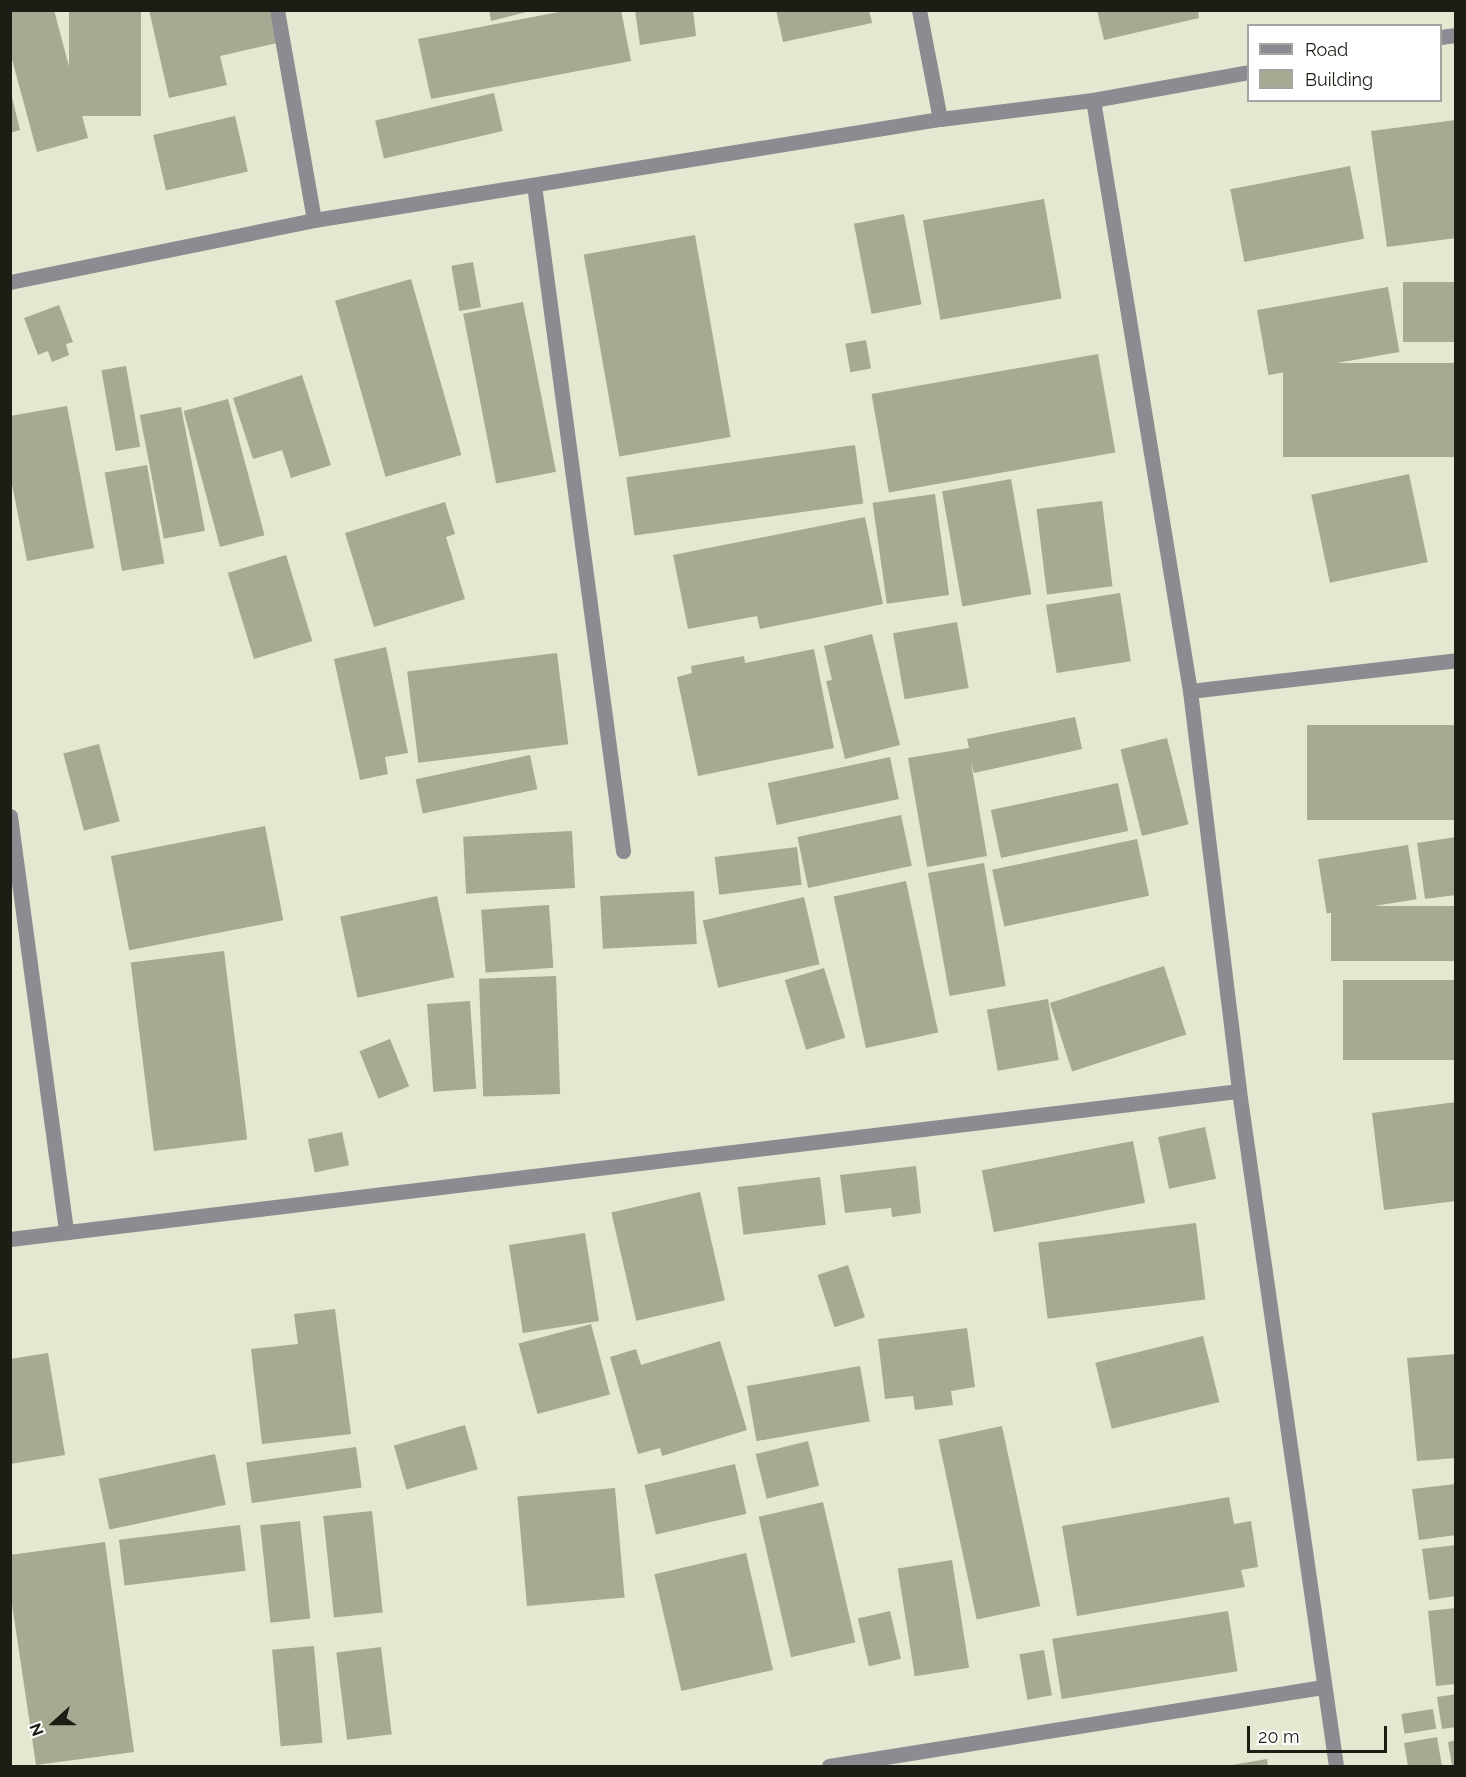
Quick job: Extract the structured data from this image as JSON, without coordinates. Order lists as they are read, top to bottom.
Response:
{
  "legend": ["Road", "Building"],
  "scale_bar": "20 m",
  "north": "left"
}
